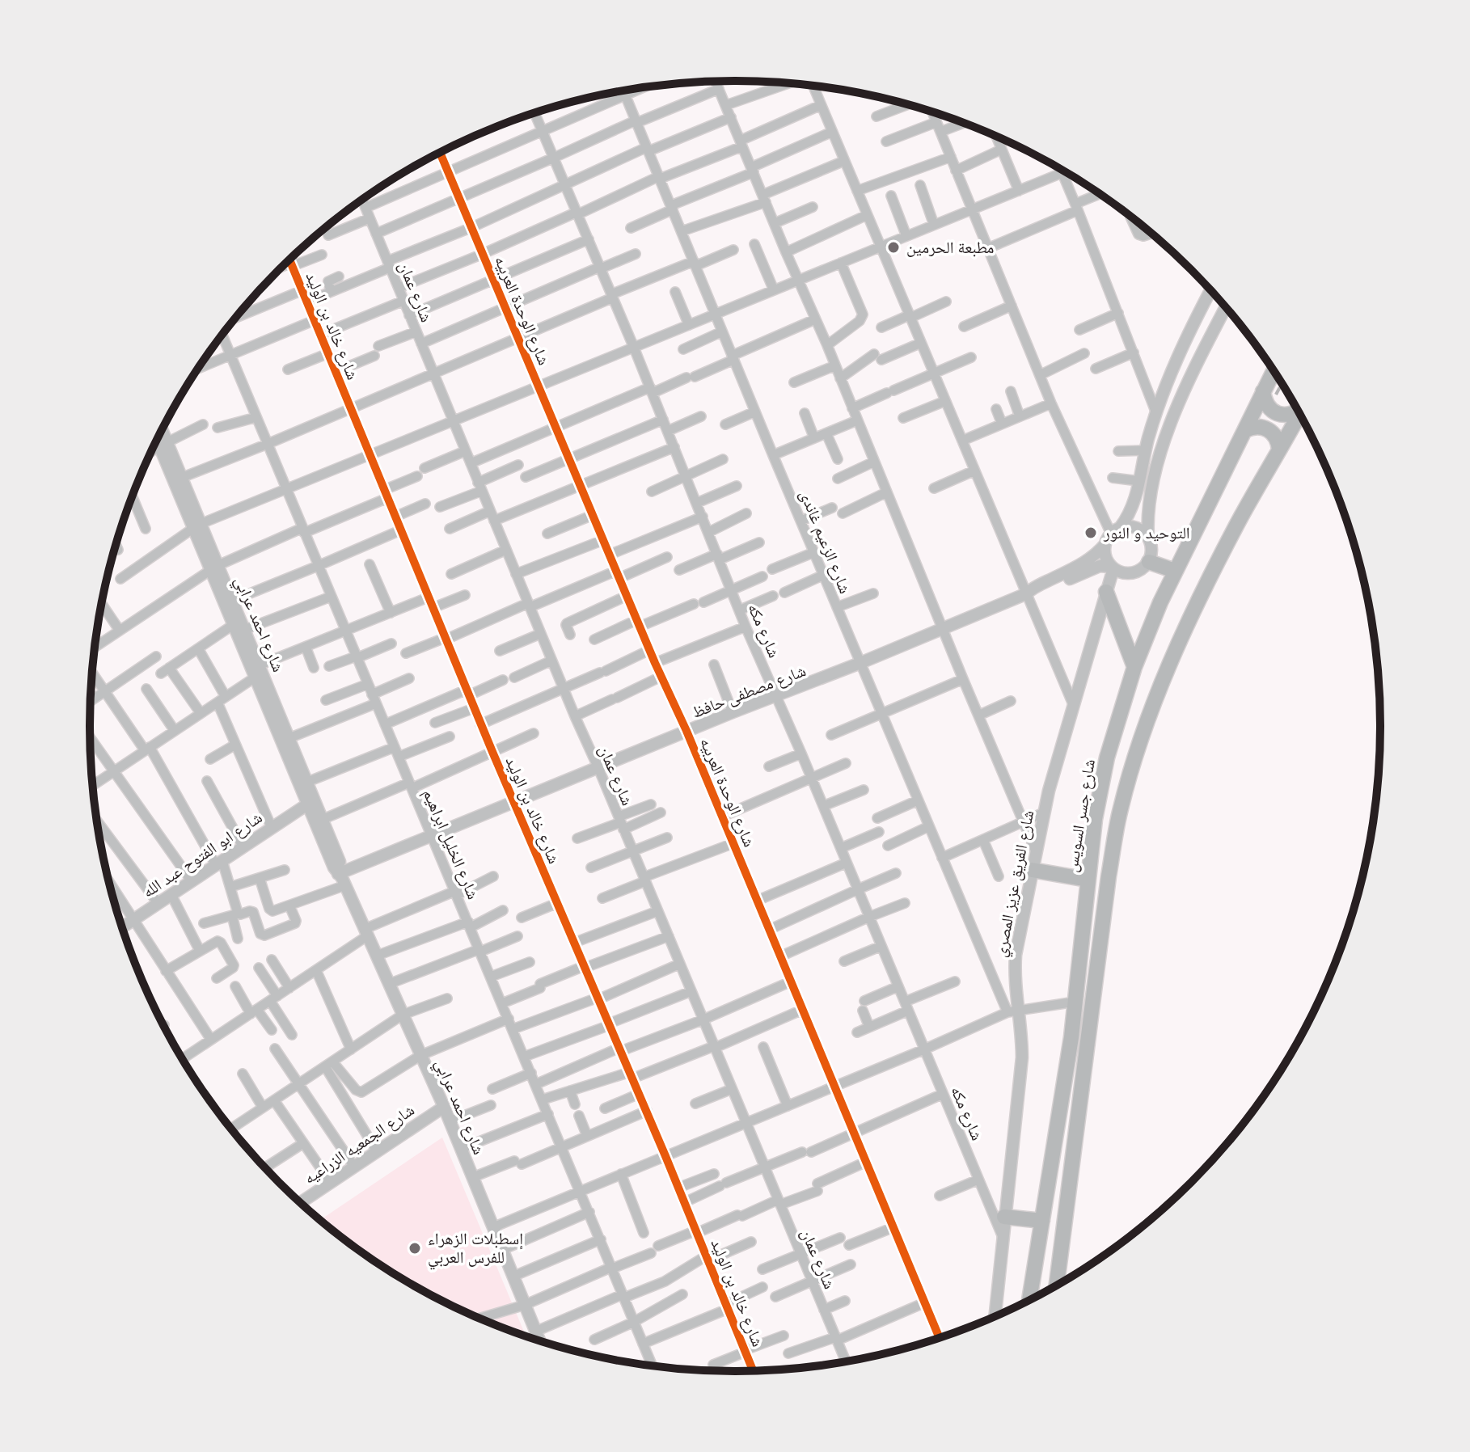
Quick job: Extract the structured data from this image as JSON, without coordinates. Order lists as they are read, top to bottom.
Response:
{
  "streets": {
    "main road": ["شارع جسر السويس"],
    "street": [
      "شارع عمان",
      "شارع الوحدة العربيه",
      "شارع خالد بن الوليد",
      "شارع الزعيم غاندى",
      "شارع احمد عرابي",
      "شارع مكه",
      "شارع مصطفى حافظ",
      "شارع الخليل ابراهيم",
      "شارع ابو الفتوح عبد الله",
      "شارع الفريق عزيز المصري",
      "شارع الجمعيه الزراعيه"
    ]
  },
  "crossings": [
    ["شارع عمان", "شارع مصطفى حافظ"],
    ["شارع الوحدة العربيه", "شارع مصطفى حافظ"],
    ["شارع خالد بن الوليد", "شارع مصطفى حافظ"],
    ["شارع الزعيم غاندى", "شارع مصطفى حافظ"],
    ["شارع الزعيم غاندى", "شارع الفريق عزيز المصري"],
    ["شارع احمد عرابي", "شارع مصطفى حافظ"],
    ["شارع احمد عرابي", "شارع ابو الفتوح عبد الله"],
    ["شارع احمد عرابي", "شارع الجمعيه الزراعيه"],
    ["شارع مكه", "شارع مصطفى حافظ"],
    ["شارع مكه", "شارع الفريق عزيز المصري"],
    ["شارع مصطفى حافظ", "شارع الخليل ابراهيم"],
    ["شارع مصطفى حافظ", "شارع الفريق عزيز المصري"]
  ],
  "places": ["مطبعة الحرمين", "التوحيد و النور", "إسطبلات الزهراء للفرس العربي"]
}
